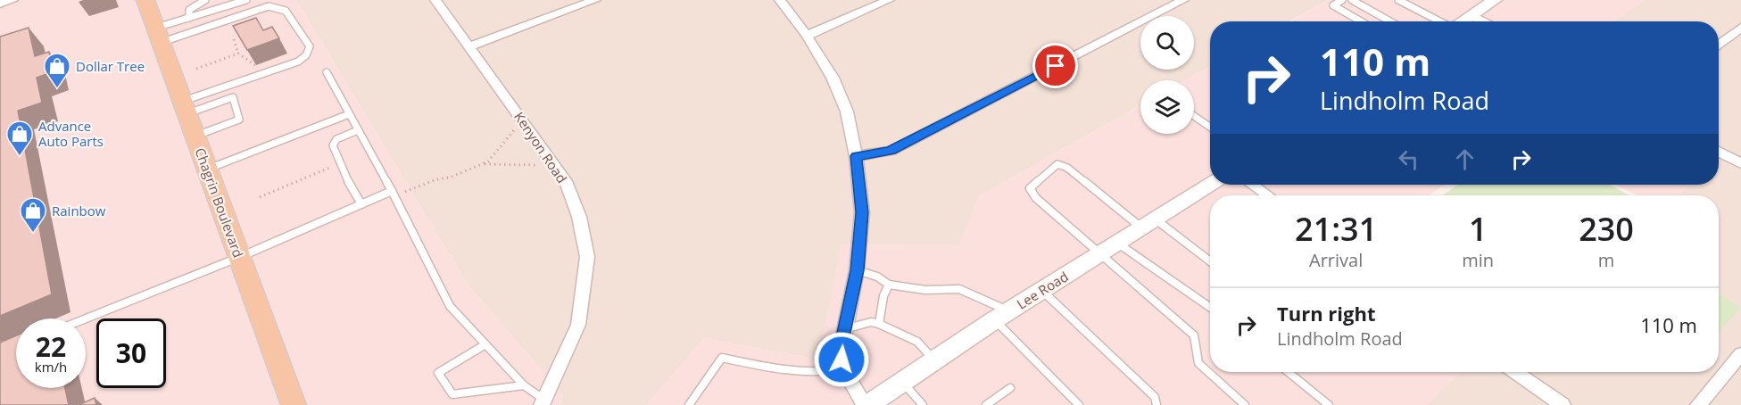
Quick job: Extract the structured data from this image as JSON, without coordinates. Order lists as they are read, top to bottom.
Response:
{
  "streets": {
    "main road": ["Chagrin Boulevard", "Lee Road"],
    "street": ["Kenyon Road"]
  },
  "places": {
    "shop": ["Dollar Tree", "Advance Auto Parts", "Rainbow"]
  },
  "page": {
    "turn": ["110 m", "Lindholm Road"],
    "eta": [
      "21:31",
      "Arrival",
      "1",
      "min",
      "230",
      "m"
    ],
    "list": [
      {
        "name": "Turn right",
        "note": "Lindholm Road",
        "value": "110 m"
      }
    ],
    "speed": "22 km/h",
    "limit": "30"
  }
}
